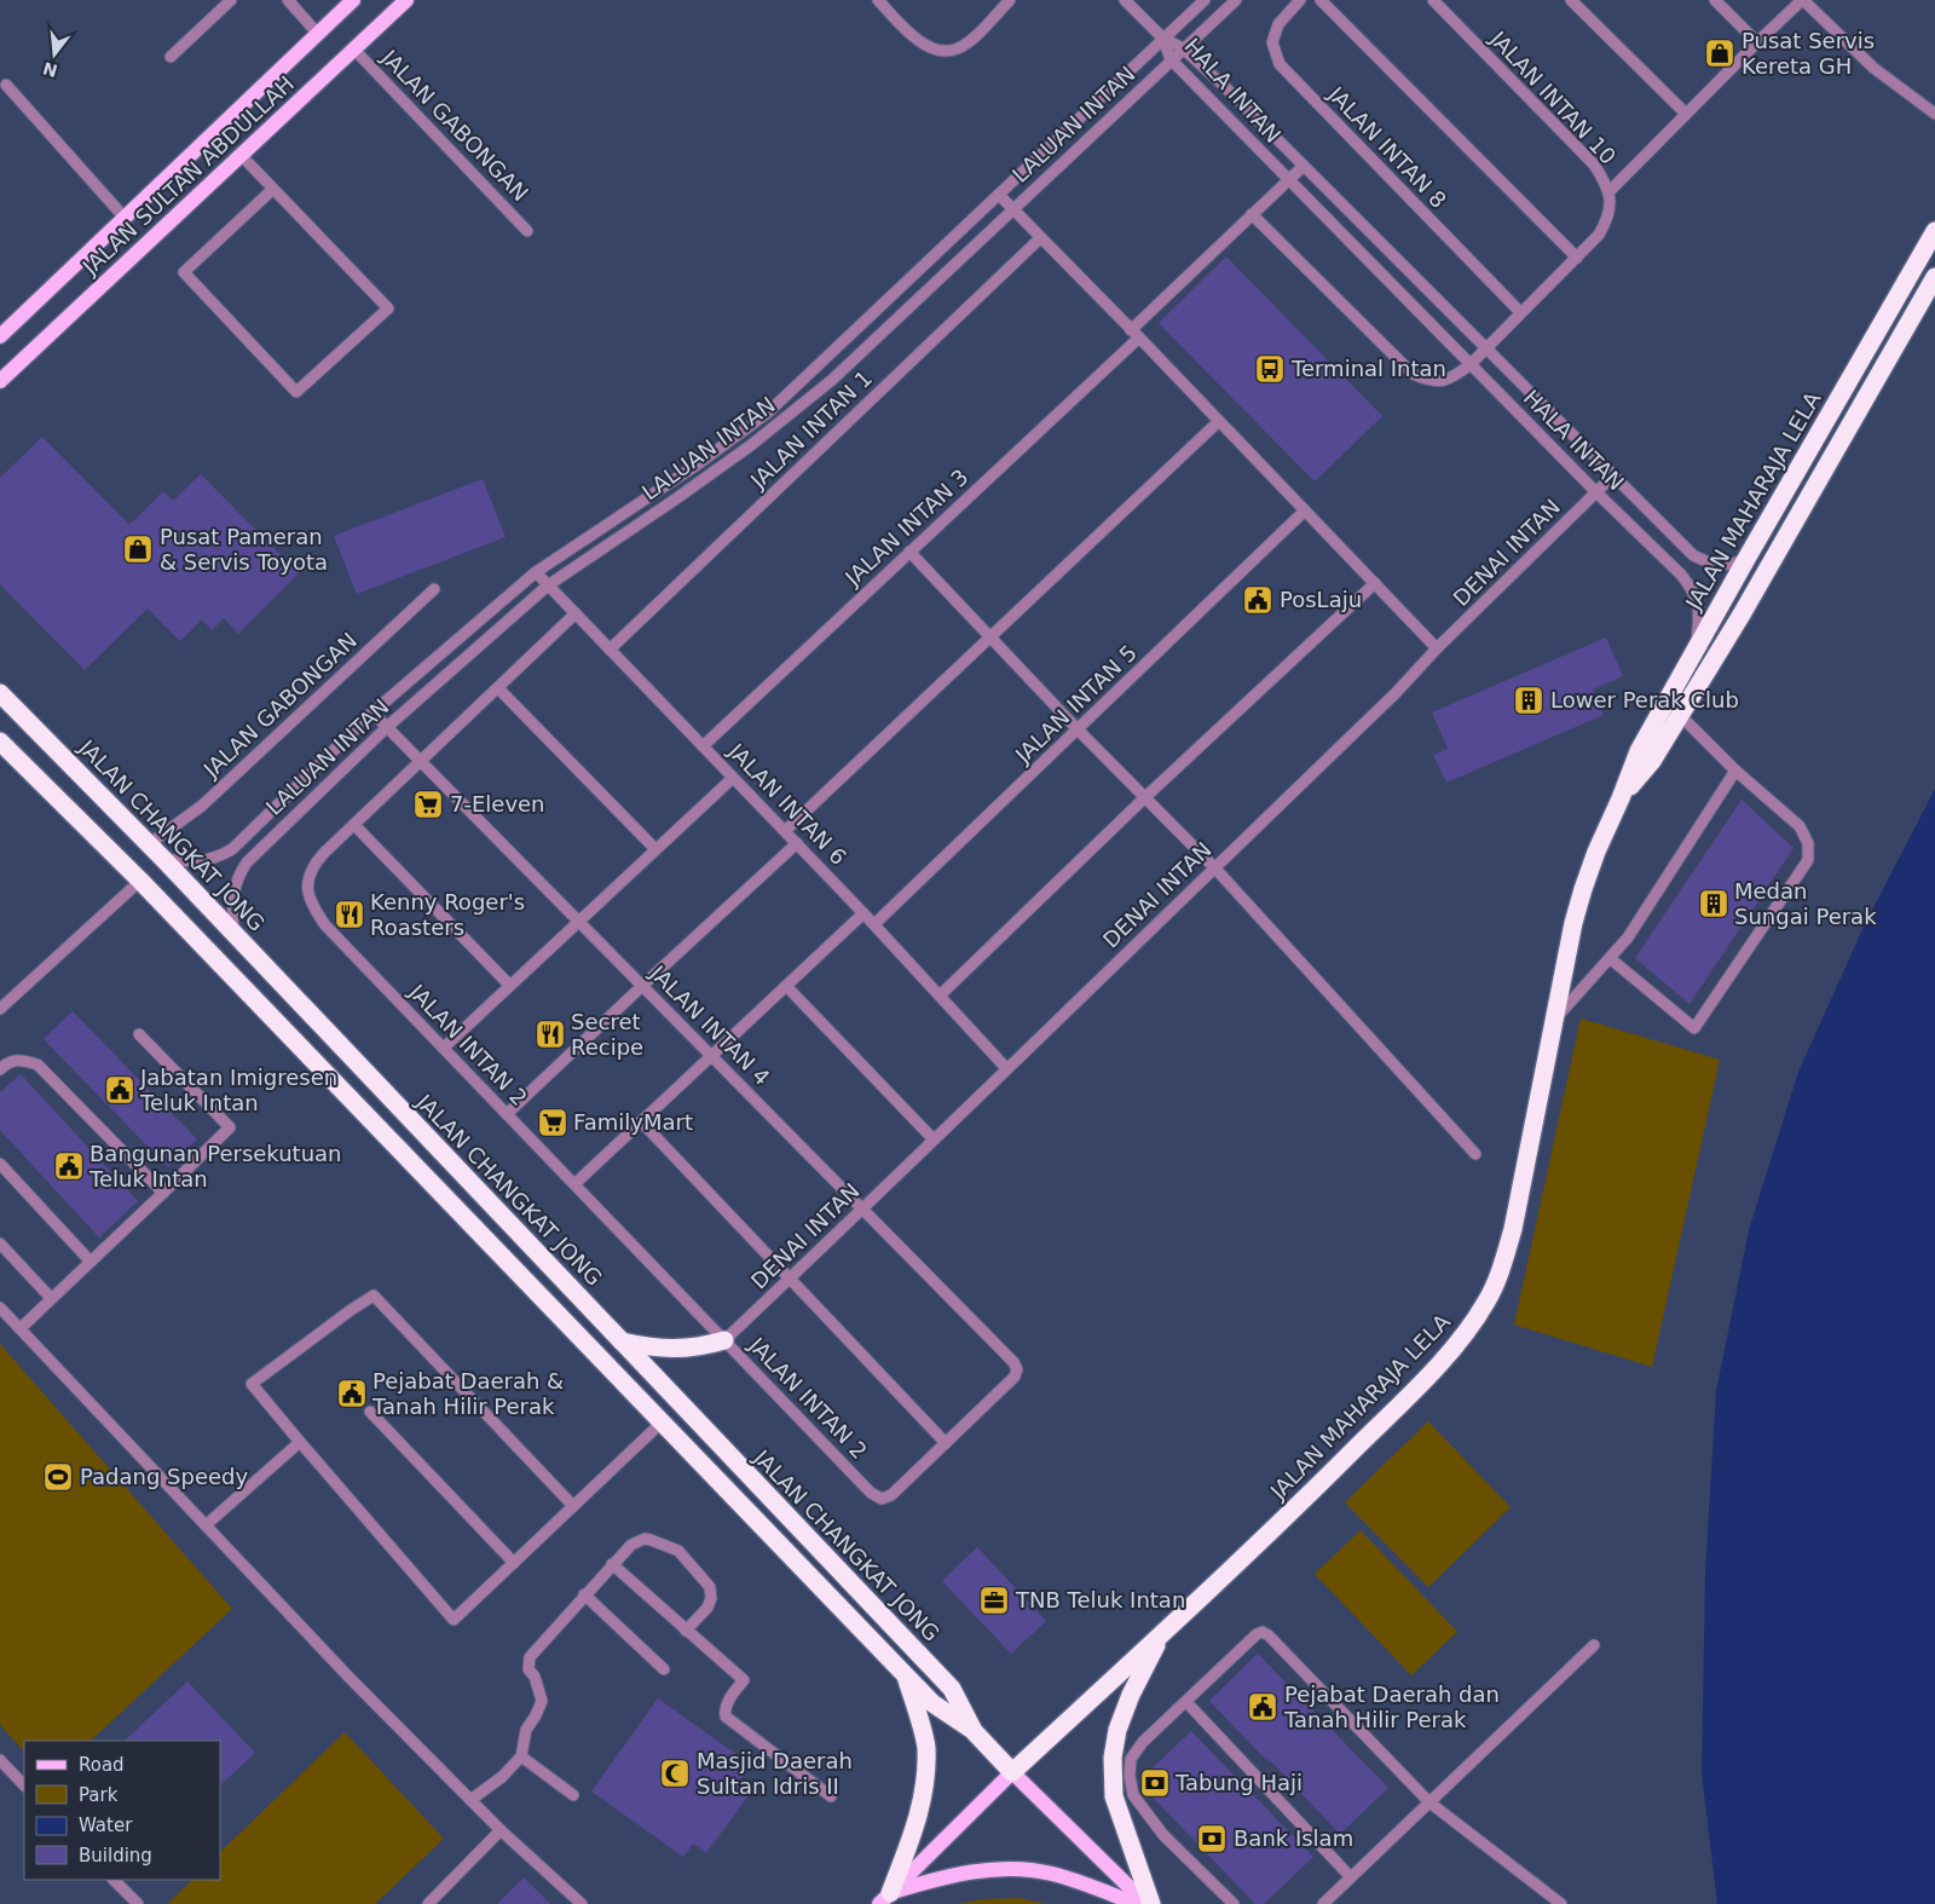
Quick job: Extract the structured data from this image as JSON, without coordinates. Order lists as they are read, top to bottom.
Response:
{
  "streets": {
    "highway": ["JALAN MAHARAJA LELA", "JALAN CHANGKAT JONG"],
    "main road": ["JALAN SULTAN ABDULLAH"],
    "street": [
      "HALA INTAN",
      "JALAN INTAN 10",
      "LALUAN INTAN",
      "JALAN GABONGAN",
      "JALAN INTAN 8",
      "JALAN INTAN 1",
      "JALAN INTAN 3",
      "DENAI INTAN",
      "JALAN INTAN 5",
      "JALAN INTAN 6",
      "JALAN INTAN 4",
      "JALAN INTAN 2"
    ]
  },
  "crossings": [
    ["HALA INTAN", "JALAN INTAN 10"],
    ["HALA INTAN", "LALUAN INTAN"],
    ["HALA INTAN", "JALAN MAHARAJA LELA"],
    ["HALA INTAN", "JALAN INTAN 3"],
    ["HALA INTAN", "DENAI INTAN"],
    ["JALAN INTAN 10", "JALAN INTAN 8"],
    ["JALAN INTAN 10", "JALAN INTAN 3"],
    ["LALUAN INTAN", "JALAN INTAN 6"],
    ["LALUAN INTAN", "JALAN CHANGKAT JONG"],
    ["LALUAN INTAN", "JALAN INTAN 4"],
    ["JALAN GABONGAN", "JALAN SULTAN ABDULLAH"],
    ["JALAN GABONGAN", "JALAN CHANGKAT JONG"],
    ["JALAN INTAN 1", "JALAN INTAN 6"],
    ["JALAN MAHARAJA LELA", "JALAN CHANGKAT JONG"],
    ["JALAN INTAN 3", "JALAN INTAN 6"],
    ["DENAI INTAN", "JALAN INTAN 6"],
    ["DENAI INTAN", "JALAN INTAN 4"],
    ["DENAI INTAN", "JALAN INTAN 2"],
    ["JALAN INTAN 5", "JALAN INTAN 6"],
    ["JALAN INTAN 6", "JALAN INTAN 2"],
    ["JALAN INTAN 4", "JALAN INTAN 2"]
  ],
  "places": {
    "shop": ["Pusat Servis Kereta GH", "Pusat Pameran & Servis Toyota"],
    "bus stop": ["Terminal Intan"],
    "public building": [
      "PosLaju",
      "Jabatan Imigresen Teluk Intan",
      "Bangunan Persekutuan Teluk Intan",
      "Pejabat Daerah & Tanah Hilir Perak",
      "Pejabat Daerah dan Tanah Hilir Perak"
    ],
    "building": ["Lower Perak Club", "Medan Sungai Perak"],
    "supermarket": ["7-Eleven", "FamilyMart"],
    "restaurant": ["Kenny Roger's Roasters", "Secret Recipe"],
    "sports": ["Padang Speedy"],
    "office": ["TNB Teluk Intan"],
    "mosque": ["Masjid Daerah Sultan Idris II"],
    "bank": ["Tabung Haji", "Bank Islam"]
  },
  "legend": [
    "Road",
    "Park",
    "Water",
    "Building"
  ],
  "north": "bottom"
}
